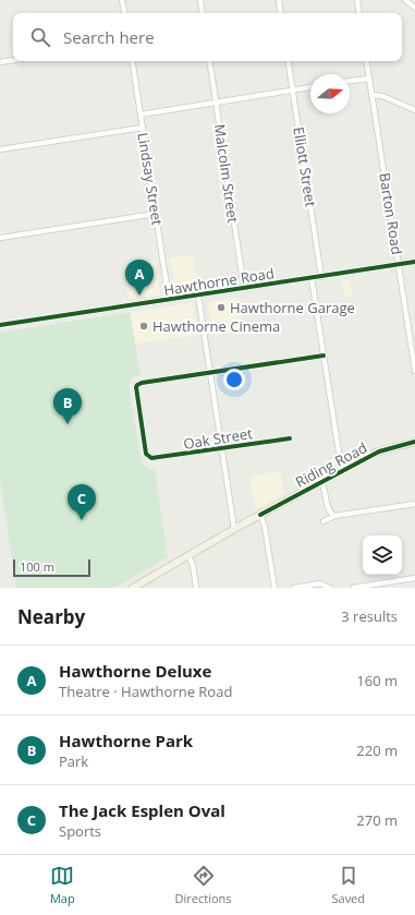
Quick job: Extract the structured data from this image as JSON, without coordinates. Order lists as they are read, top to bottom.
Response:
{
  "streets": {
    "main road": ["Riding Road"],
    "street": [
      "Elliott Street",
      "Malcolm Street",
      "Lindsay Street",
      "Barton Road",
      "Hawthorne Road",
      "Oak Street"
    ]
  },
  "crossings": [
    ["Elliott Street", "Hawthorne Road"],
    ["Malcolm Street", "Hawthorne Road"],
    ["Lindsay Street", "Hawthorne Road"],
    ["Barton Road", "Hawthorne Road"]
  ],
  "places": ["Hawthorne Garage", "Hawthorne Cinema"],
  "scale_bar": "100 m",
  "north": "right",
  "page": {
    "search": "Search here",
    "pins": ["A", "B", "C"],
    "scale": "100 m",
    "heading": ["Nearby", "3 results"],
    "list": [
      {
        "mark": "A",
        "name": "Hawthorne Deluxe",
        "note": "Theatre · Hawthorne Road",
        "value": "160 m"
      },
      {
        "mark": "B",
        "name": "Hawthorne Park",
        "note": "Park",
        "value": "220 m"
      },
      {
        "mark": "C",
        "name": "The Jack Esplen Oval",
        "note": "Sports",
        "value": "270 m"
      }
    ],
    "nav": ["Map", "Directions", "Saved"]
  }
}
